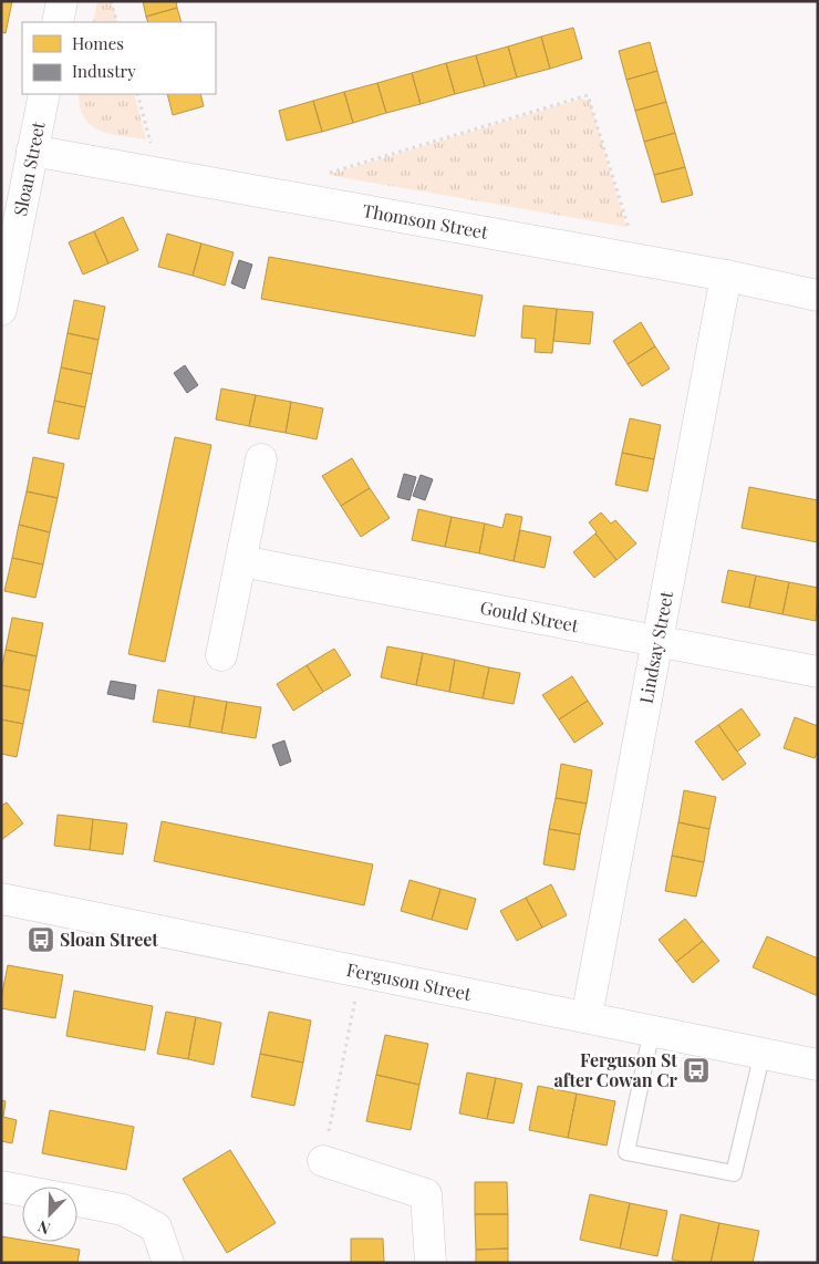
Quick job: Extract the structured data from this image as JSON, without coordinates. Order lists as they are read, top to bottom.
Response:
{
  "streets": {
    "street": [
      "Sloan Street",
      "Thomson Street",
      "Gould Street",
      "Lindsay Street",
      "Ferguson Street"
    ]
  },
  "crossings": [
    ["Sloan Street", "Thomson Street"],
    ["Thomson Street", "Lindsay Street"],
    ["Gould Street", "Lindsay Street"],
    ["Lindsay Street", "Ferguson Street"]
  ],
  "places": {
    "bus stop": ["Sloan Street", "Ferguson St after Cowan Cr"]
  },
  "legend": ["Homes", "Industry"],
  "north": "bottom left"
}
